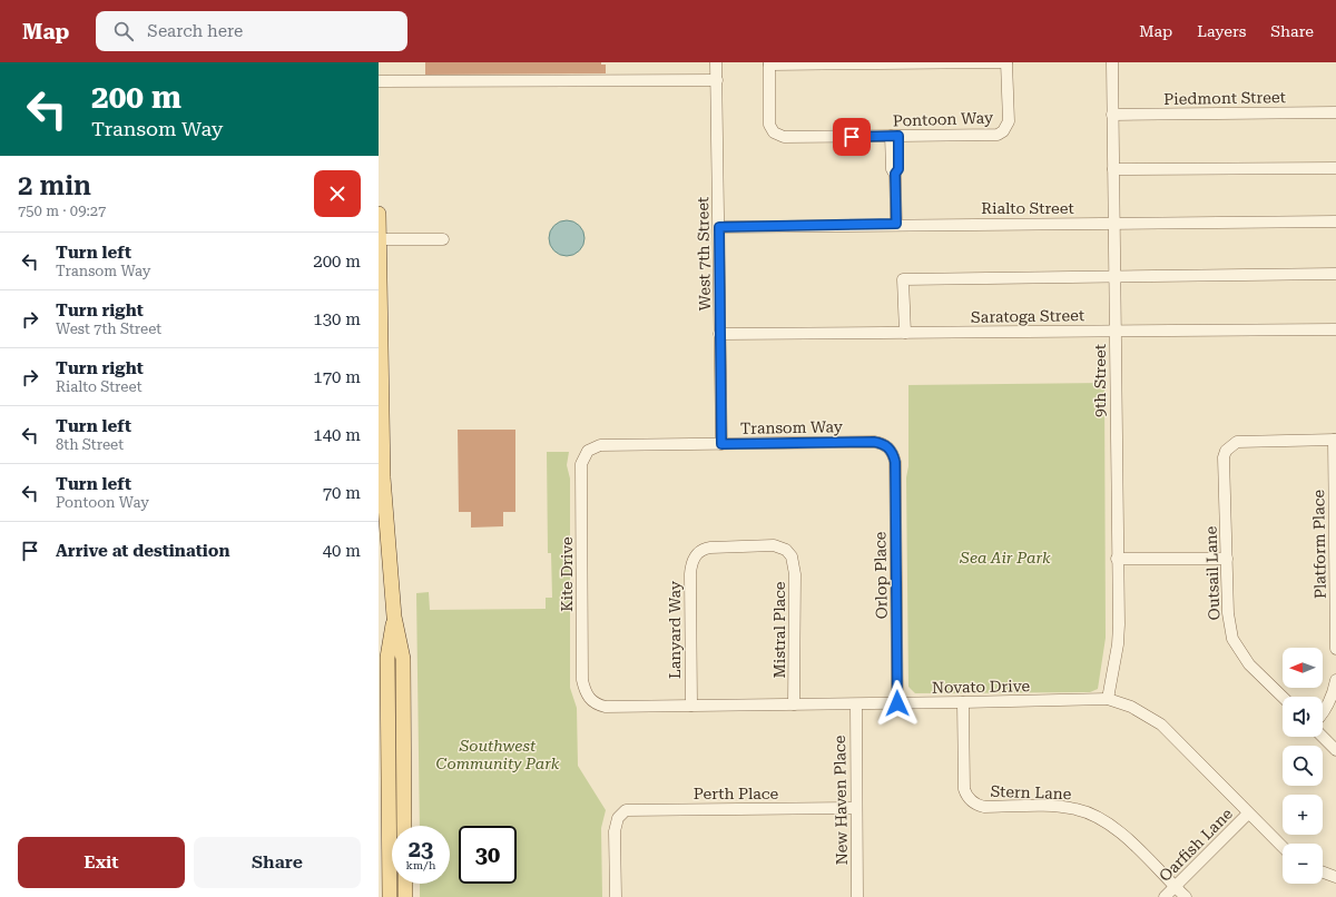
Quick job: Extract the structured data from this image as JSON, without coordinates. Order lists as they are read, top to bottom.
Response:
{
  "streets": {
    "street": [
      "Piedmont Street",
      "Pontoon Way",
      "Rialto Street",
      "West 7th Street",
      "Saratoga Street",
      "9th Street",
      "Transom Way",
      "Platform Place",
      "Outsail Lane",
      "Kite Drive",
      "Orlop Place",
      "Lanyard Way",
      "Mistral Place",
      "Novato Drive",
      "Stern Lane",
      "Perth Place",
      "New Haven Place",
      "Oarfish Lane"
    ]
  },
  "crossings": [
    ["Piedmont Street", "9th Street"],
    ["Rialto Street", "West 7th Street"],
    ["Rialto Street", "9th Street"],
    ["West 7th Street", "Saratoga Street"],
    ["West 7th Street", "Transom Way"],
    ["Saratoga Street", "9th Street"],
    ["9th Street", "Novato Drive"],
    ["Transom Way", "Kite Drive"],
    ["Transom Way", "Orlop Place"],
    ["Platform Place", "Outsail Lane"],
    ["Kite Drive", "Novato Drive"],
    ["Orlop Place", "Novato Drive"],
    ["Lanyard Way", "Mistral Place"],
    ["Lanyard Way", "Novato Drive"],
    ["Mistral Place", "Novato Drive"],
    ["Novato Drive", "Stern Lane"],
    ["Novato Drive", "New Haven Place"],
    ["Novato Drive", "Oarfish Lane"],
    ["Stern Lane", "Oarfish Lane"],
    ["Perth Place", "New Haven Place"]
  ],
  "parks": ["Sea Air Park", "Southwest Community Park"],
  "north": "left",
  "page": {
    "header": "Map",
    "search": "Search here",
    "nav": ["Map", "Layers", "Share"],
    "turn": ["200 m", "Transom Way"],
    "heading": ["2 min", "750 m · 09:27"],
    "list": [
      {
        "name": "Turn left",
        "note": "Transom Way",
        "value": "200 m"
      },
      {
        "name": "Turn right",
        "note": "West 7th Street",
        "value": "130 m"
      },
      {
        "name": "Turn right",
        "note": "Rialto Street",
        "value": "170 m"
      },
      {
        "name": "Turn left",
        "note": "8th Street",
        "value": "140 m"
      },
      {
        "name": "Turn left",
        "note": "Pontoon Way",
        "value": "70 m"
      },
      {
        "name": "Arrive at destination",
        "value": "40 m"
      }
    ],
    "map_buttons": ["+", "−"],
    "speed": "23 km/h",
    "limit": "30",
    "buttons": ["Exit", "Share"]
  }
}
